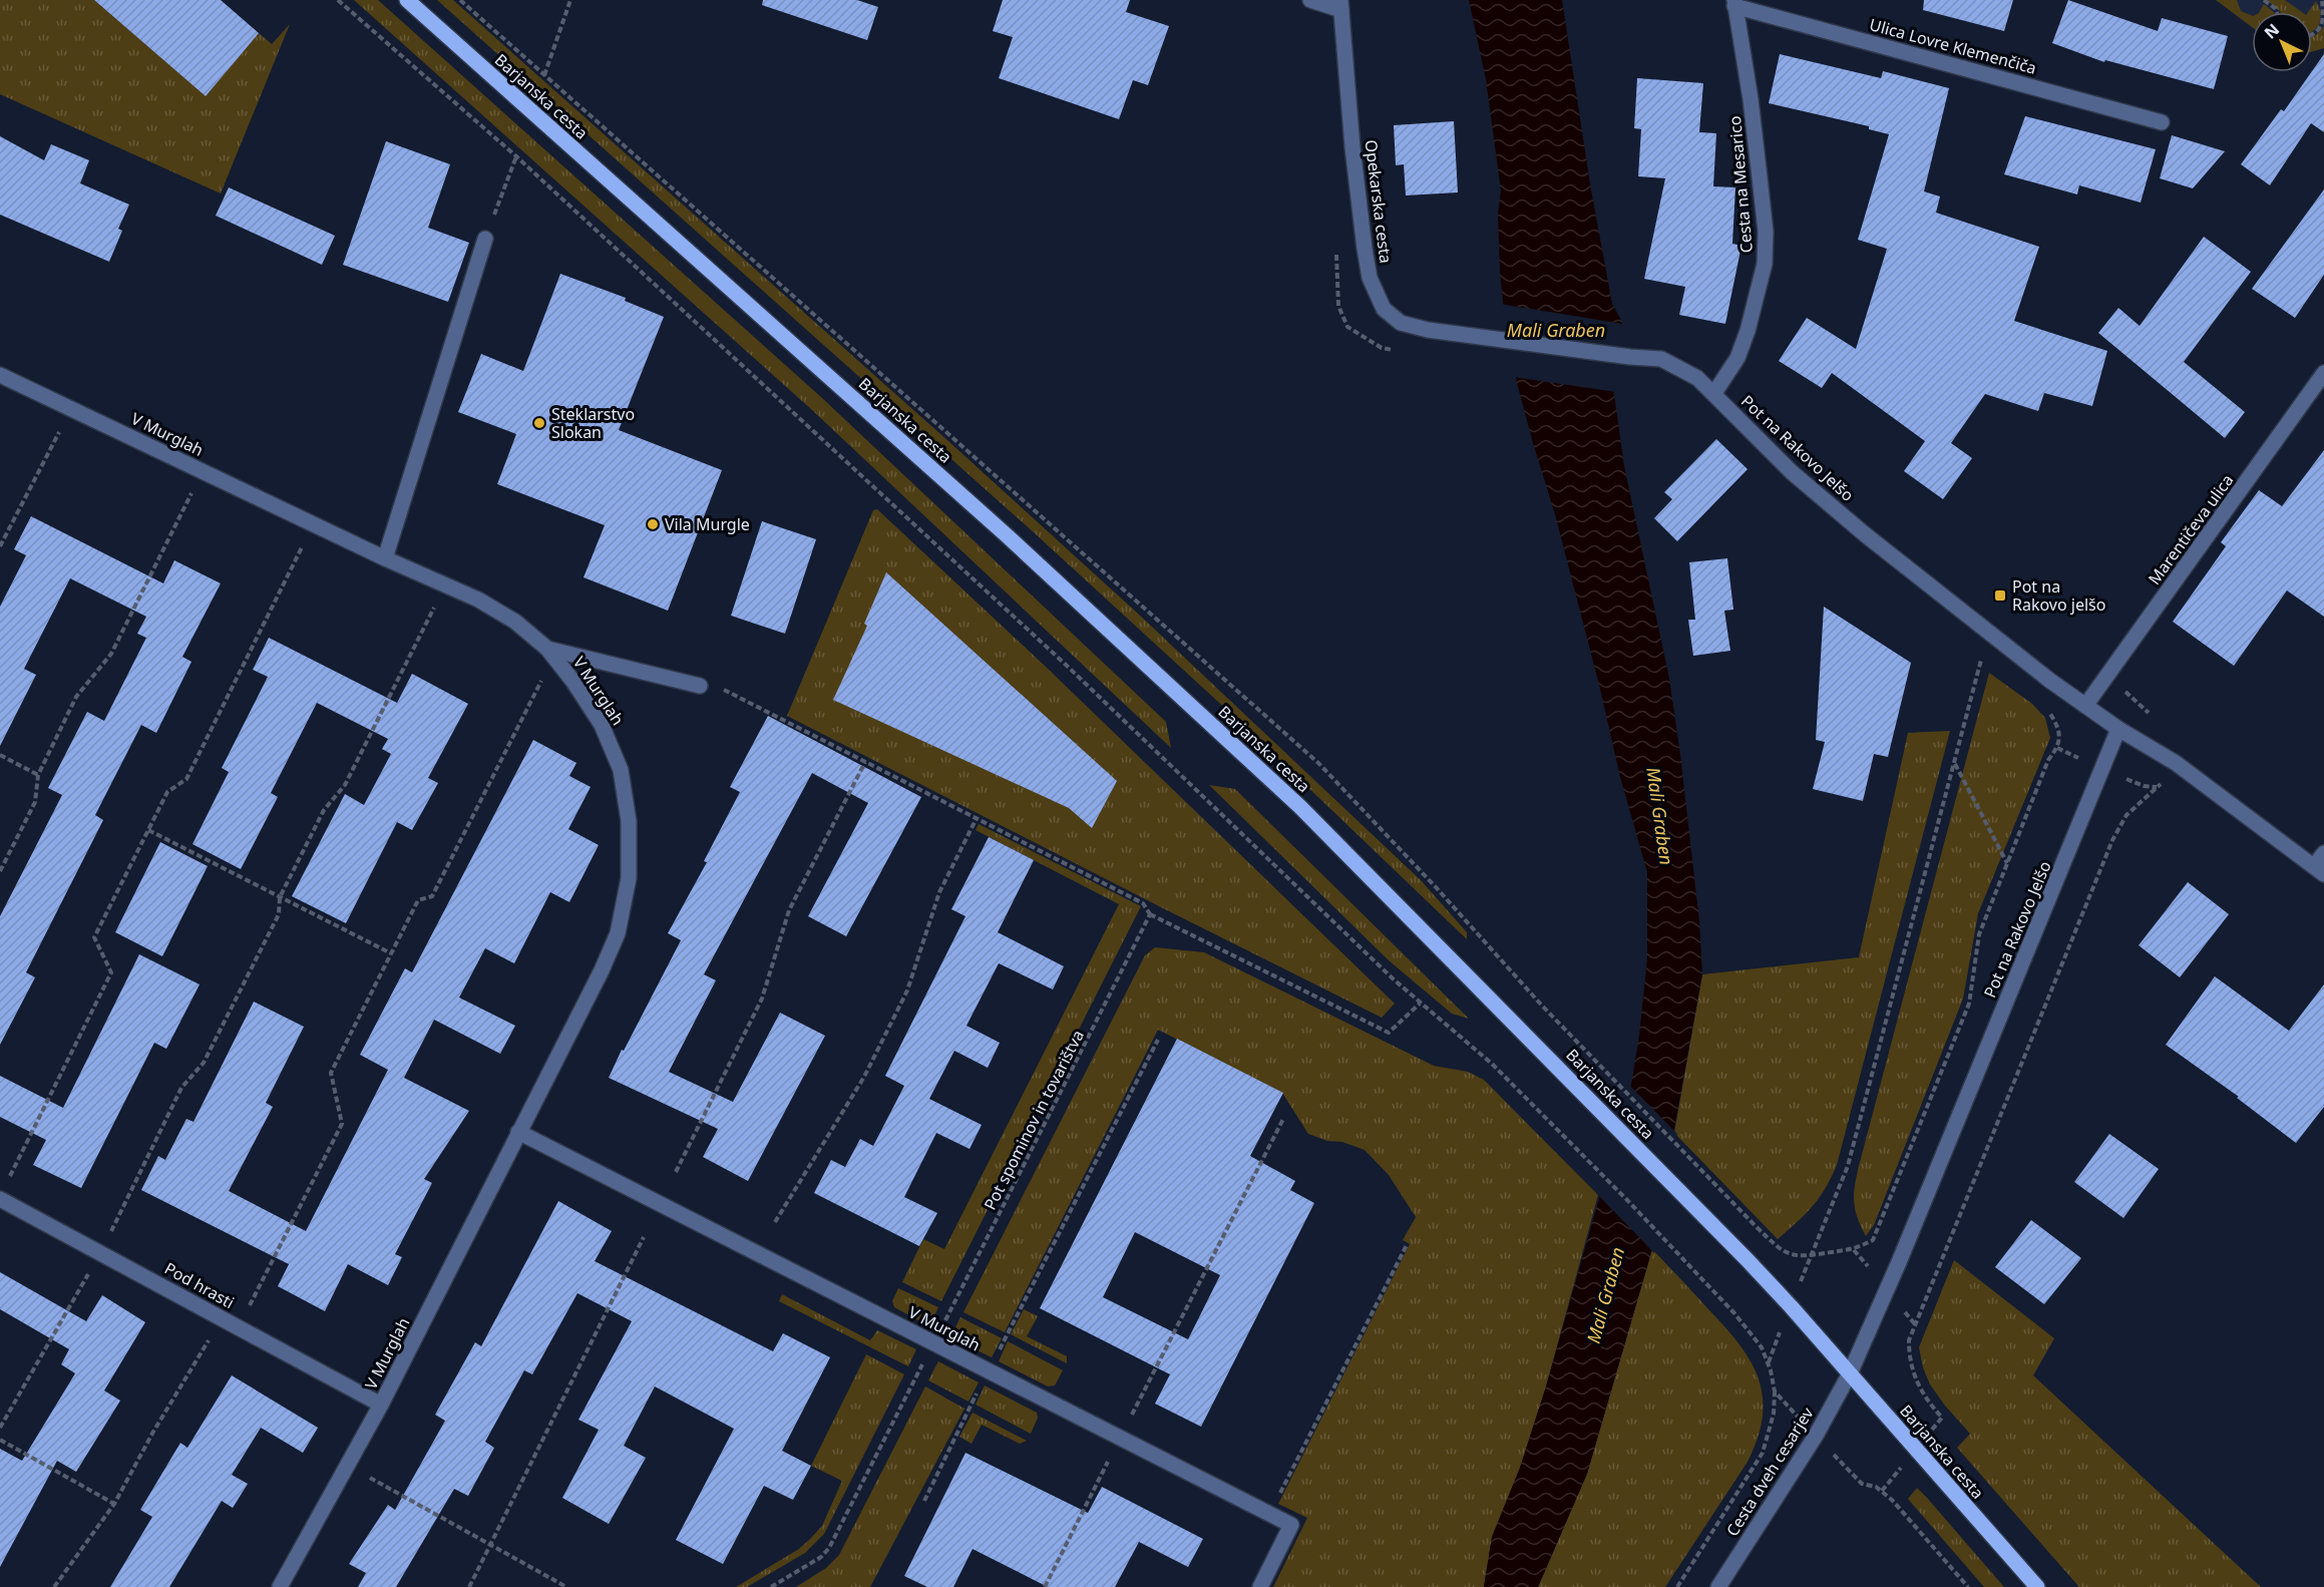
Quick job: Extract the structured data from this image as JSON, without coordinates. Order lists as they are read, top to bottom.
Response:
{
  "streets": {
    "main road": ["Barjanska cesta"],
    "street": [
      "Ulica Lovre Klemenčiča",
      "Cesta na Mesarico",
      "Opekarska cesta",
      "V Murglah",
      "Pot na Rakovo Jelšo",
      "Marentičeva ulica",
      "Pod hrasti",
      "Cesta dveh cesarjev"
    ],
    "path": ["Pot spominov in tovarištva"]
  },
  "crossings": [
    ["Ulica Lovre Klemenčiča", "Cesta na Mesarico"],
    ["Barjanska cesta", "Pot na Rakovo Jelšo"],
    ["Barjanska cesta", "Cesta dveh cesarjev"],
    ["Cesta na Mesarico", "Opekarska cesta"],
    ["Cesta na Mesarico", "Pot na Rakovo Jelšo"],
    ["Opekarska cesta", "Pot na Rakovo Jelšo"],
    ["V Murglah", "Pot spominov in tovarištva"],
    ["V Murglah", "Pod hrasti"],
    ["Pot na Rakovo Jelšo", "Marentičeva ulica"],
    ["Pot na Rakovo Jelšo", "Cesta dveh cesarjev"]
  ],
  "water": ["Mali Graben"],
  "places": {
    "other": ["Steklarstvo Slokan", "Vila Murgle"],
    "transit": ["Pot na Rakovo jelšo"]
  },
  "north": "top left"
}
